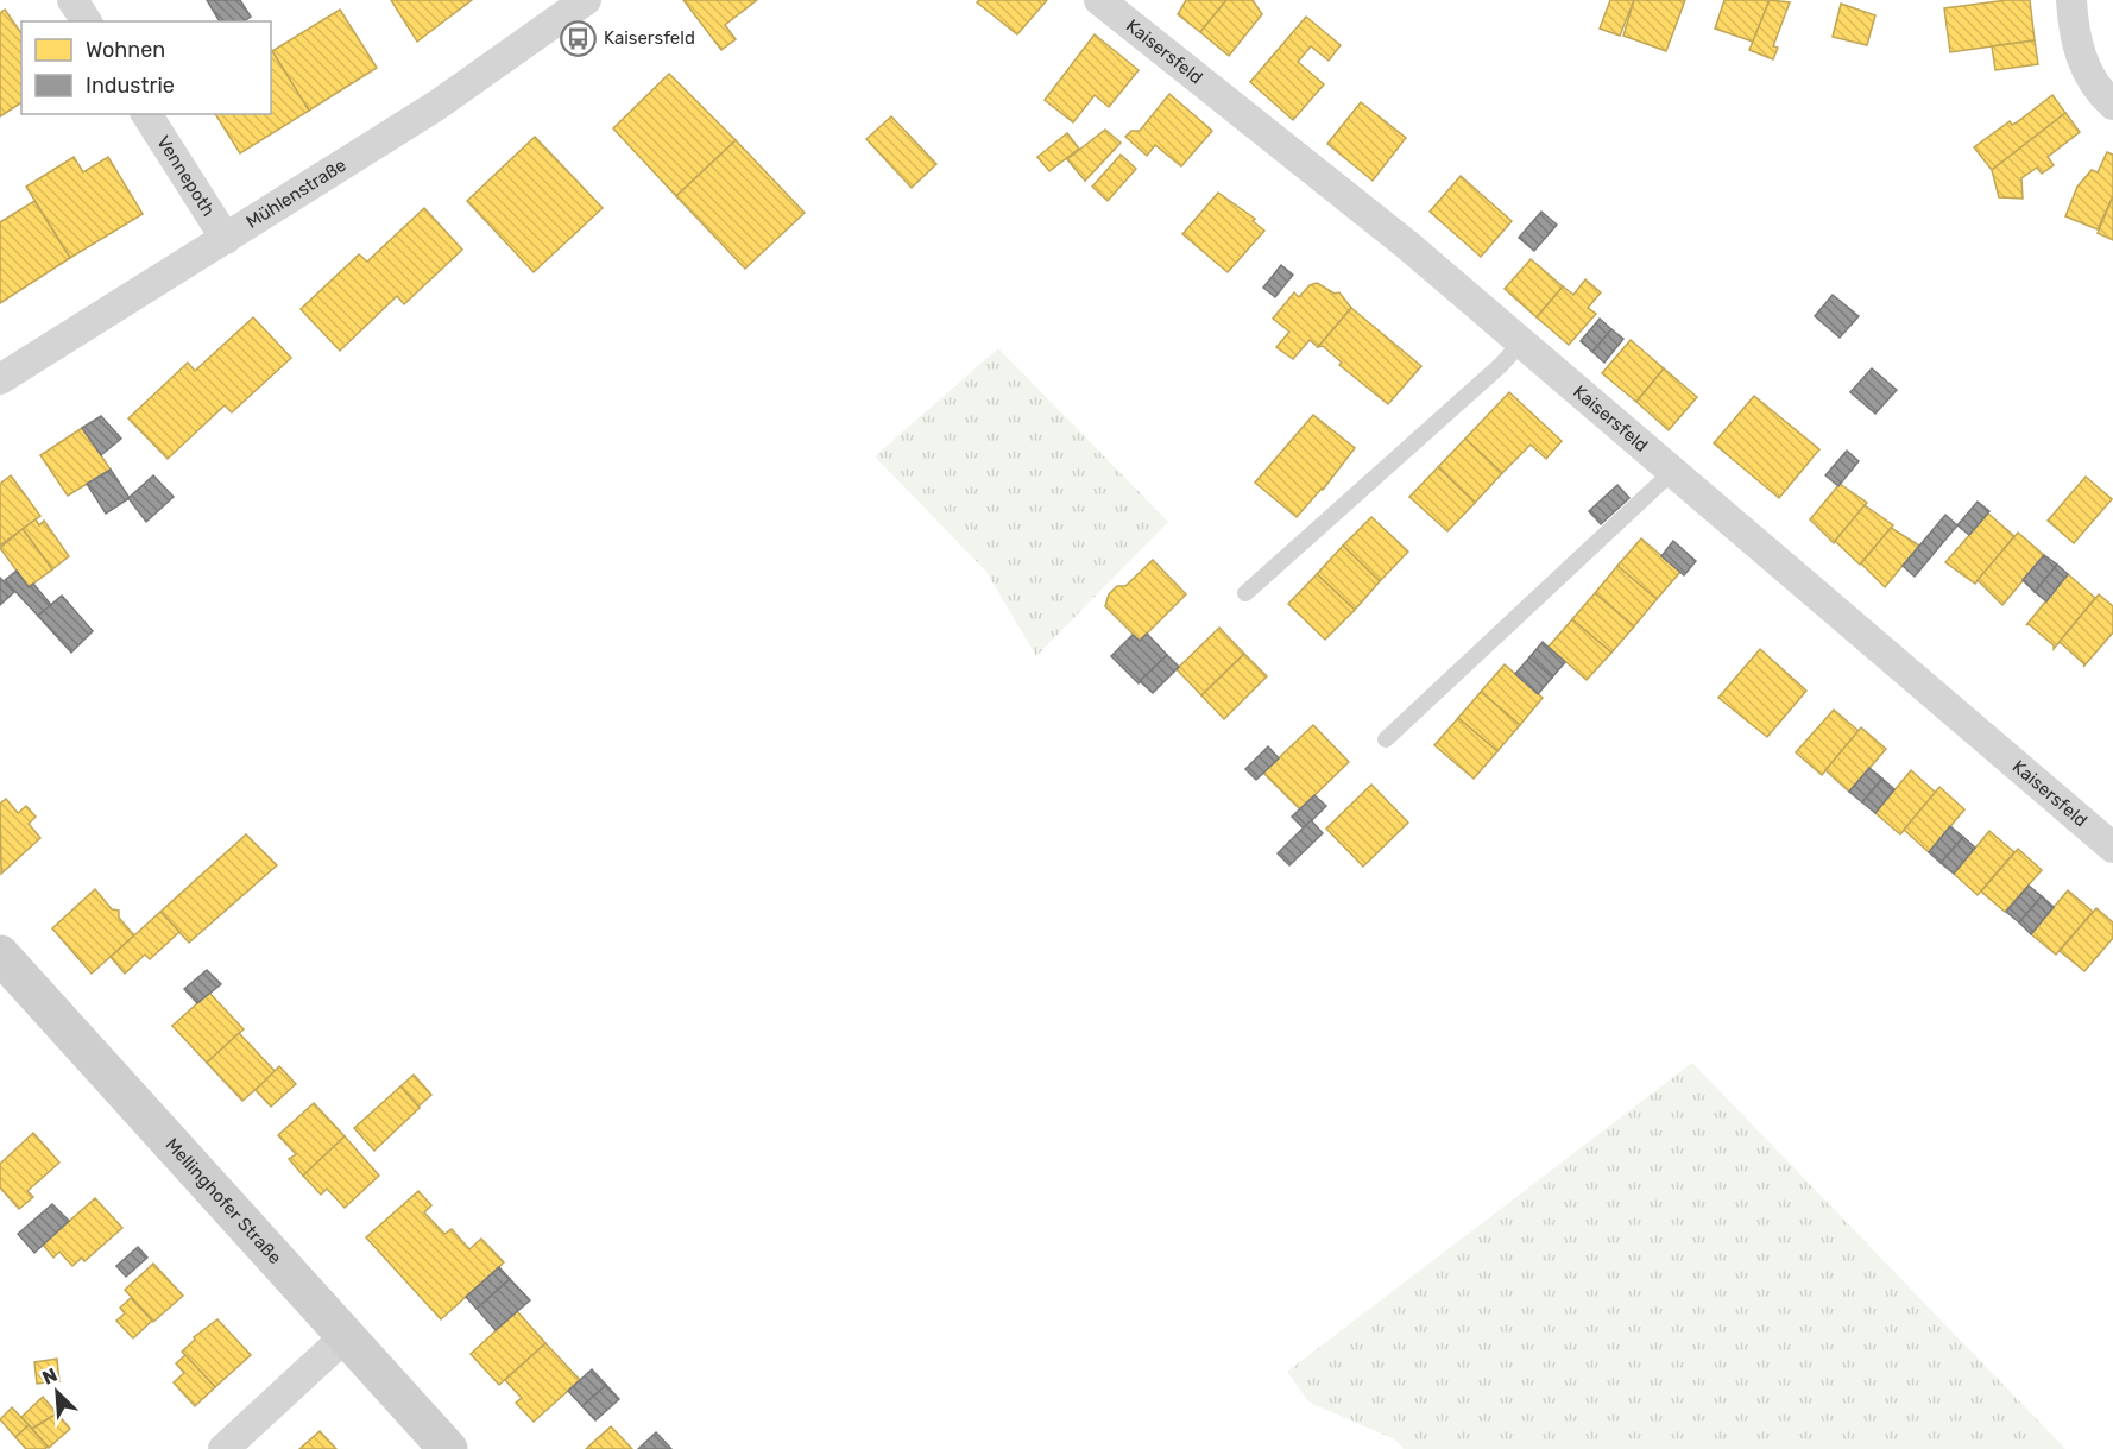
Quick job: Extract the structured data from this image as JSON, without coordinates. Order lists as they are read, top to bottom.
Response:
{
  "streets": {
    "main road": ["Mellinghofer Straße"],
    "street": ["Kaisersfeld", "Vennepoth", "Mühlenstraße"]
  },
  "crossings": [
    ["Vennepoth", "Mühlenstraße"]
  ],
  "places": {
    "bus stop": ["Kaisersfeld"]
  },
  "legend": ["Wohnen", "Industrie"],
  "north": "top left"
}
